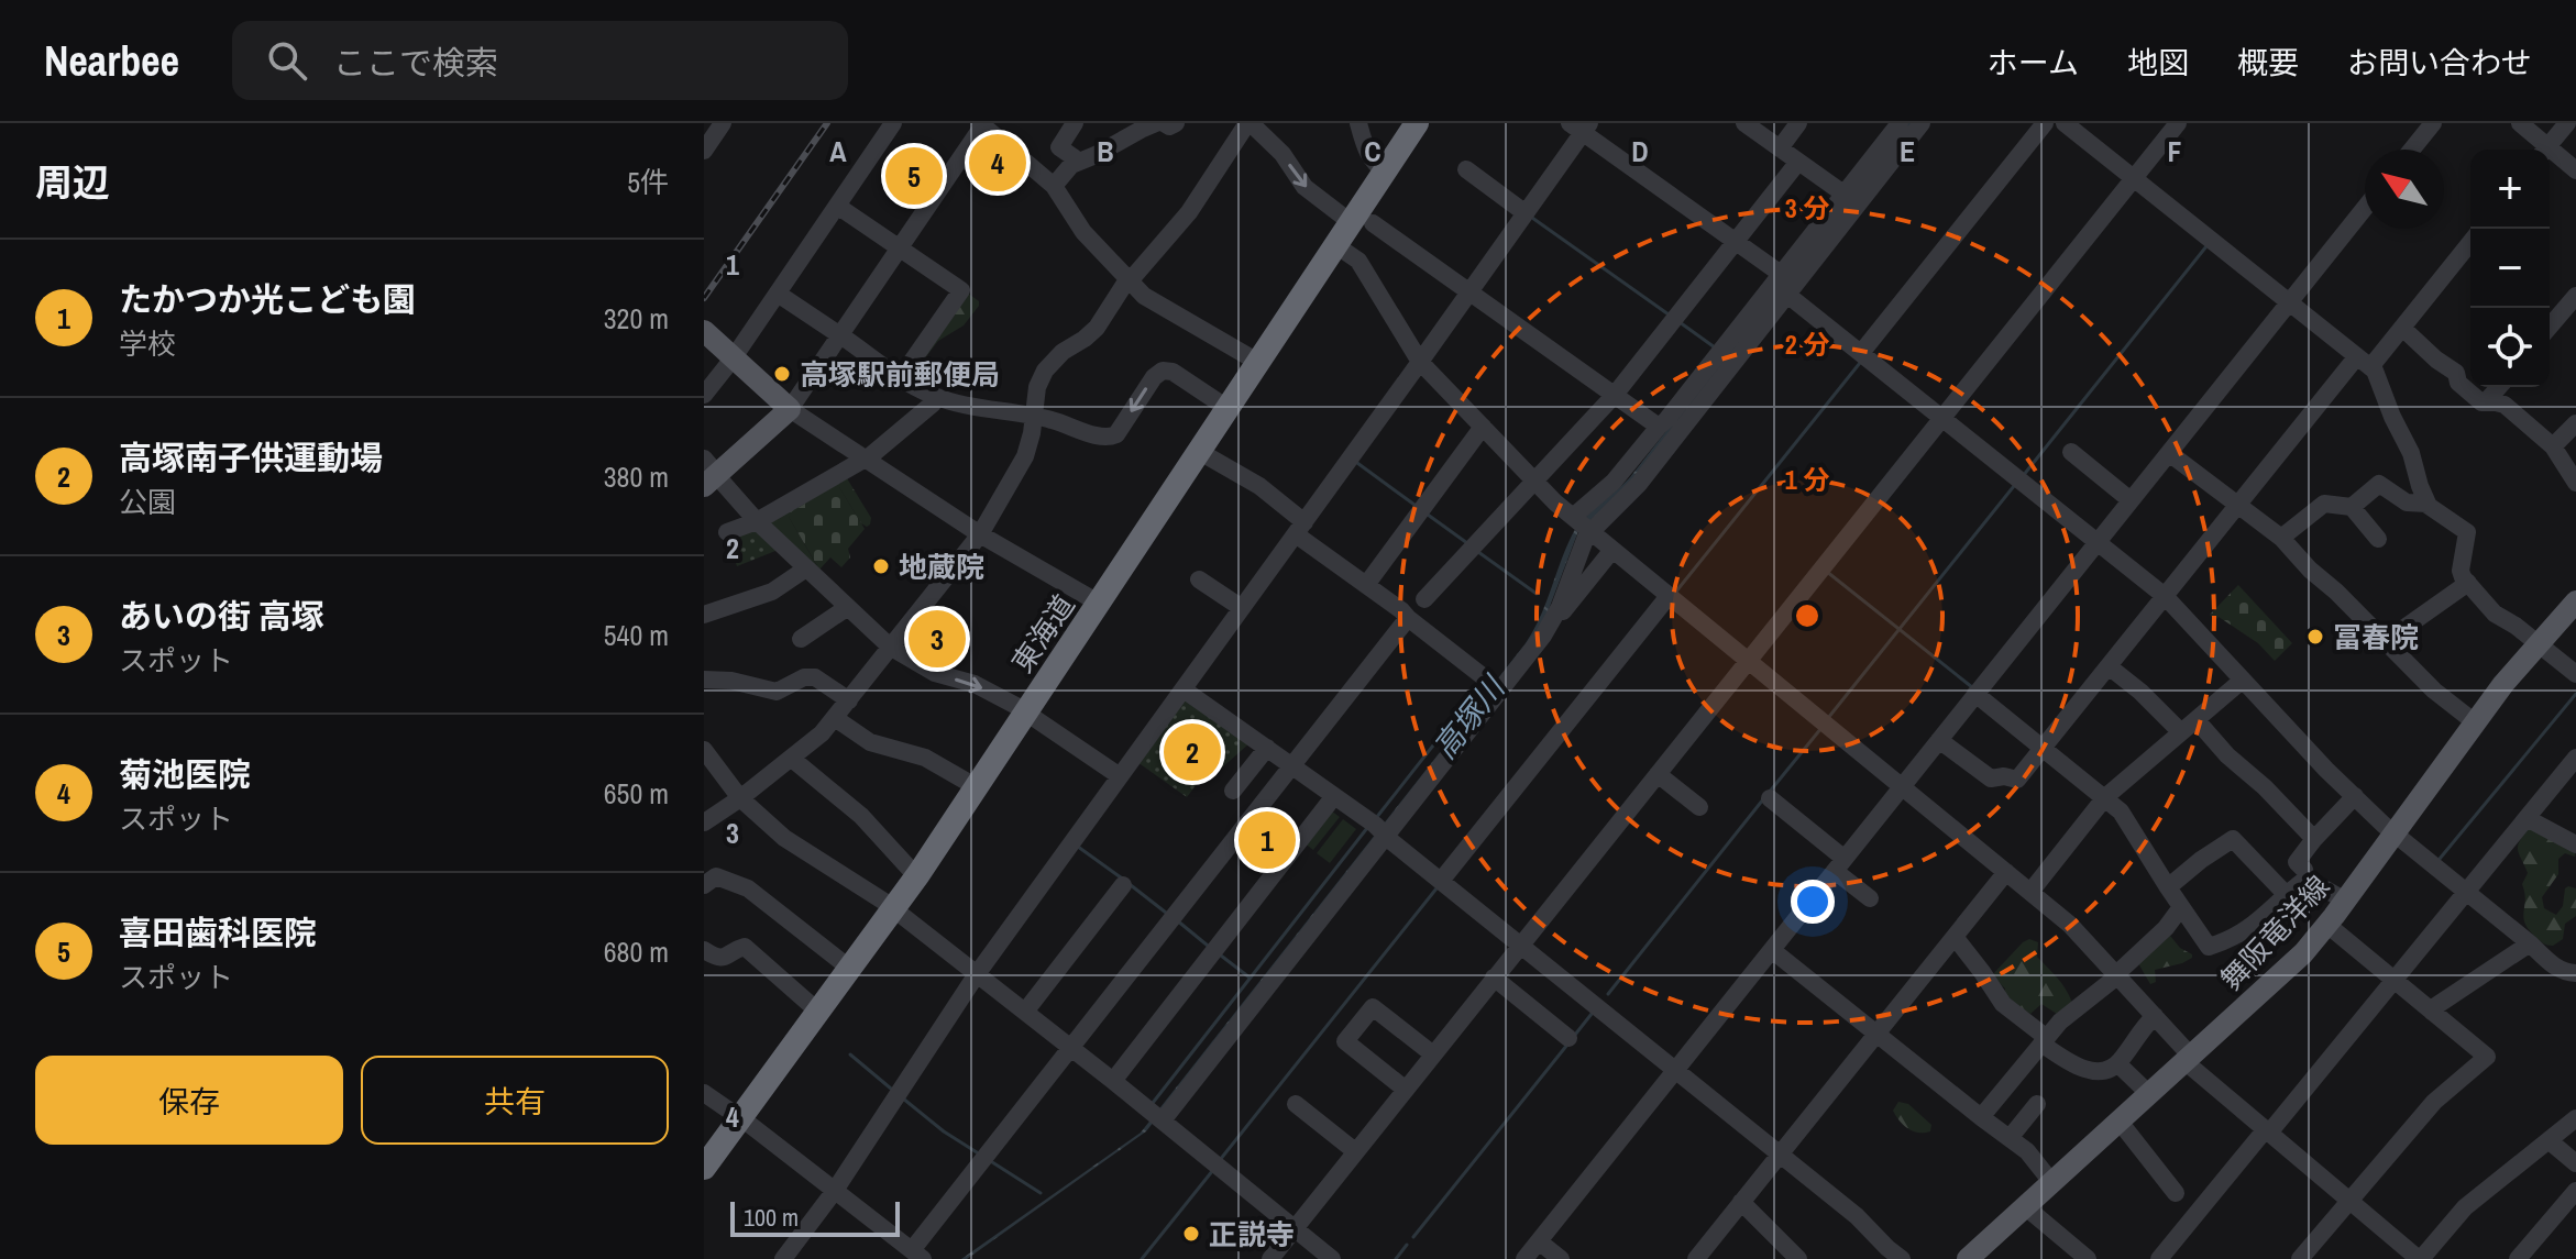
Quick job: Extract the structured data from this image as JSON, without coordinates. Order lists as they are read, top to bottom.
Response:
{
  "streets": {
    "highway": ["東海道"],
    "main road": ["舞阪竜洋線"]
  },
  "water": ["高塚川"],
  "places": [
    "高塚駅前郵便局",
    "地蔵院",
    "冨春院",
    "正説寺"
  ],
  "scale_bar": "100 m",
  "north": "top left",
  "page": {
    "header": "Nearbee",
    "search": "ここで検索",
    "nav": [
      "ホーム",
      "地図",
      "概要",
      "お問い合わせ"
    ],
    "heading": ["周辺", "5件"],
    "pins": [
      "4",
      "5",
      "3",
      "2",
      "1"
    ],
    "map_buttons": ["+", "−"],
    "list": [
      {
        "mark": "1",
        "name": "たかつか光こども園",
        "note": "学校",
        "value": "320 m"
      },
      {
        "mark": "2",
        "name": "高塚南子供運動場",
        "note": "公園",
        "value": "380 m"
      },
      {
        "mark": "3",
        "name": "あいの街 高塚",
        "note": "スポット",
        "value": "540 m"
      },
      {
        "mark": "4",
        "name": "菊池医院",
        "note": "スポット",
        "value": "650 m"
      },
      {
        "mark": "5",
        "name": "喜田歯科医院",
        "note": "スポット",
        "value": "680 m"
      }
    ],
    "buttons": ["保存", "共有"],
    "scale": "100 m"
  },
  "grid": {
    "columns": [
      "A",
      "B",
      "C",
      "D",
      "E",
      "F"
    ],
    "rows": [
      "1",
      "2",
      "3",
      "4"
    ]
  },
  "rings": ["3 分", "2 分", "1 分"]
}
